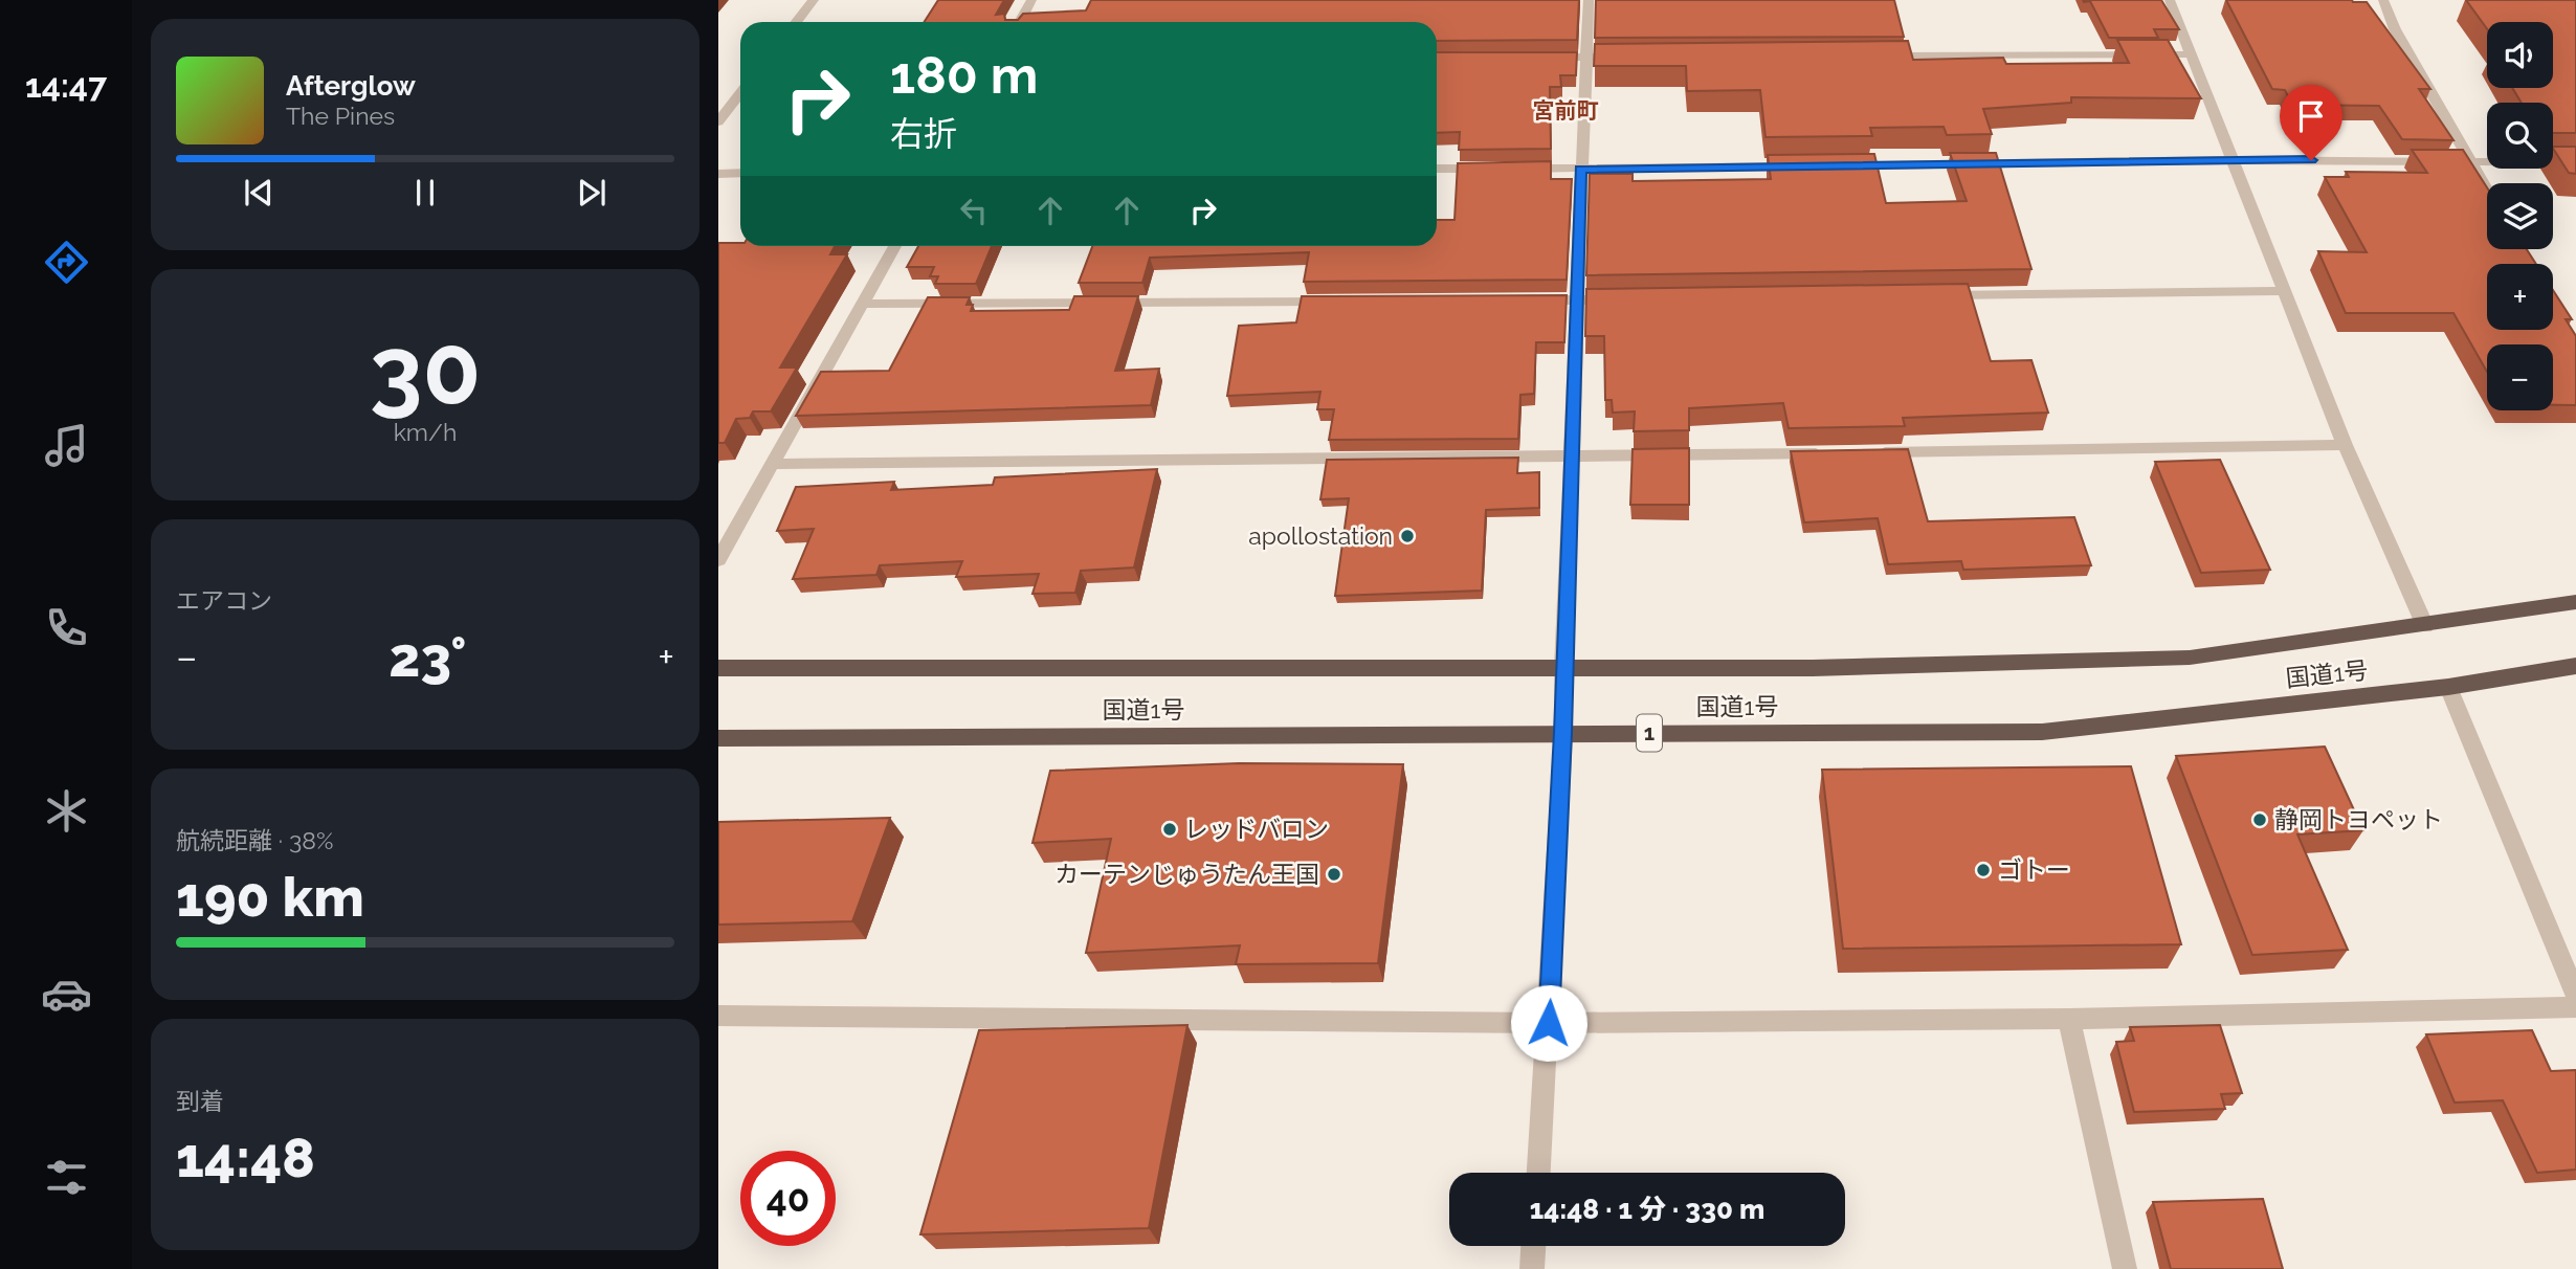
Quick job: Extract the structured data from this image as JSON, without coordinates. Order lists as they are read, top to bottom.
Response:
{
  "streets": {
    "highway": ["国道1号", "1"]
  },
  "districts": ["宮前町"],
  "places": [
    "apollostation",
    "静岡トヨペット",
    "レッドバロン",
    "ゴトー",
    "カーテンじゅうたん王国"
  ],
  "page": {
    "tabs": "14:47",
    "map_buttons": ["+", "−"],
    "turn": ["180 m", "右折"],
    "song": ["Afterglow", "The Pines"],
    "tile": [
      ["30", "km/h"],
      "エアコン",
      ["航続距離 · 38%", "190 km"],
      ["到着", "14:48"]
    ],
    "heat": ["−", "23°", "+"],
    "limit": "40",
    "trip": "14:48 · 1 分 · 330 m"
  }
}
